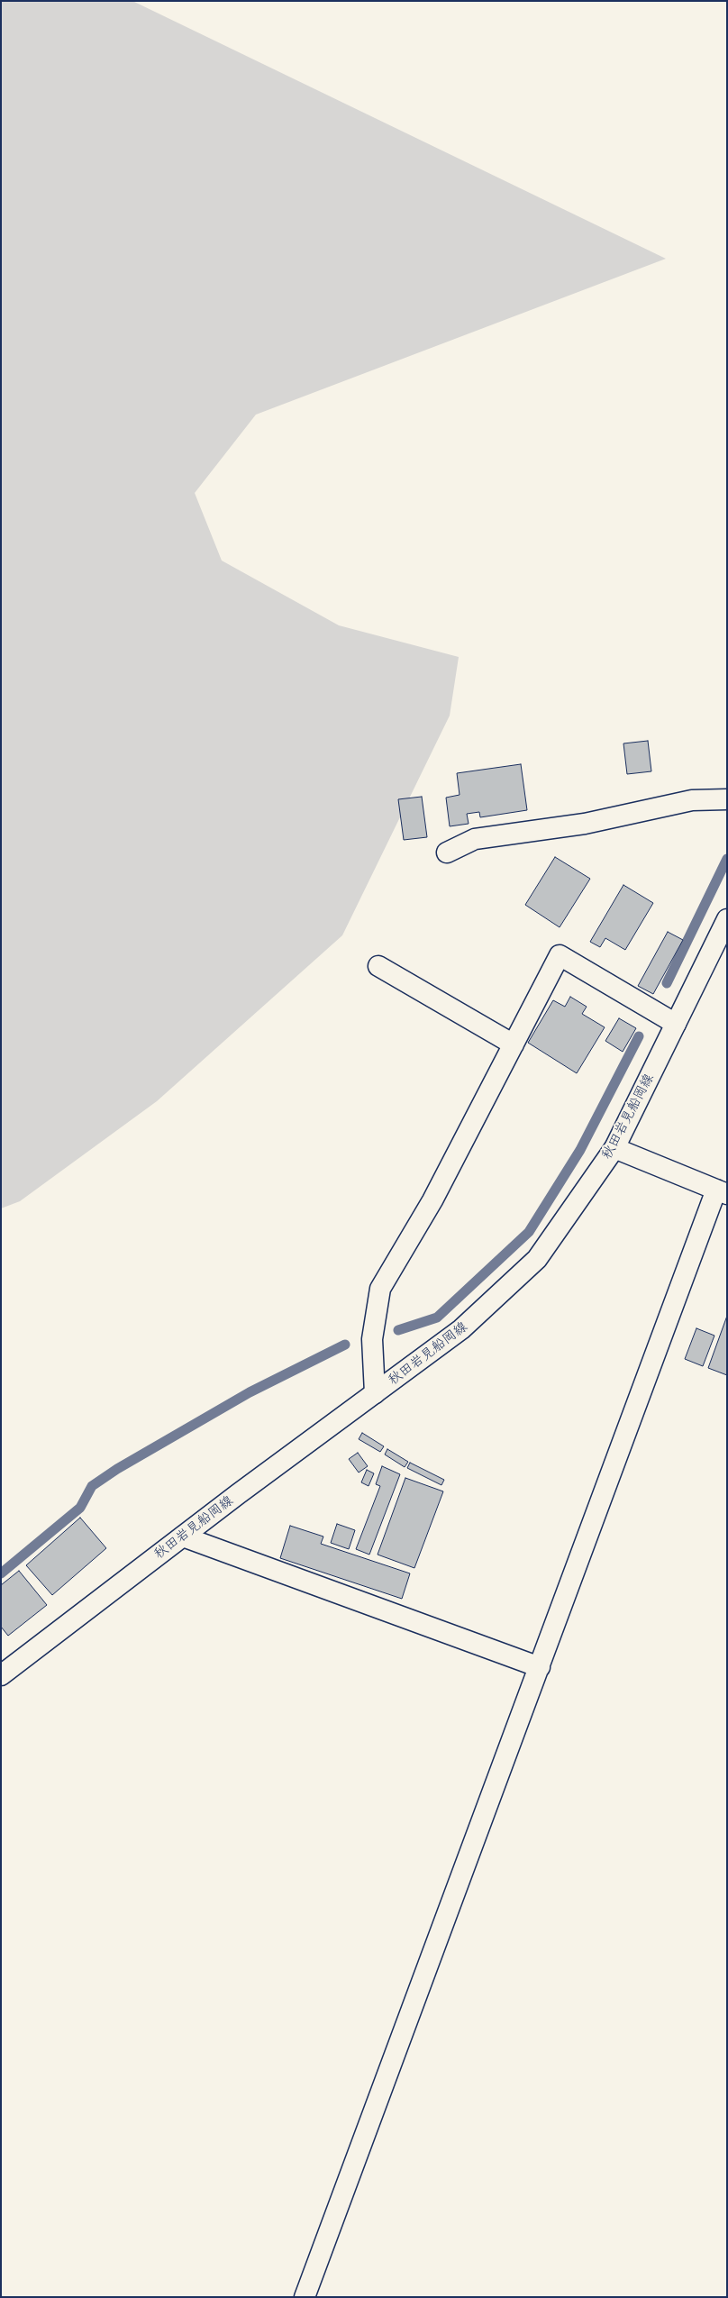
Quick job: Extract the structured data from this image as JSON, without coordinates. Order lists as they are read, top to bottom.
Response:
{
  "streets": {
    "street": ["秋田岩見船岡線"]
  }
}
